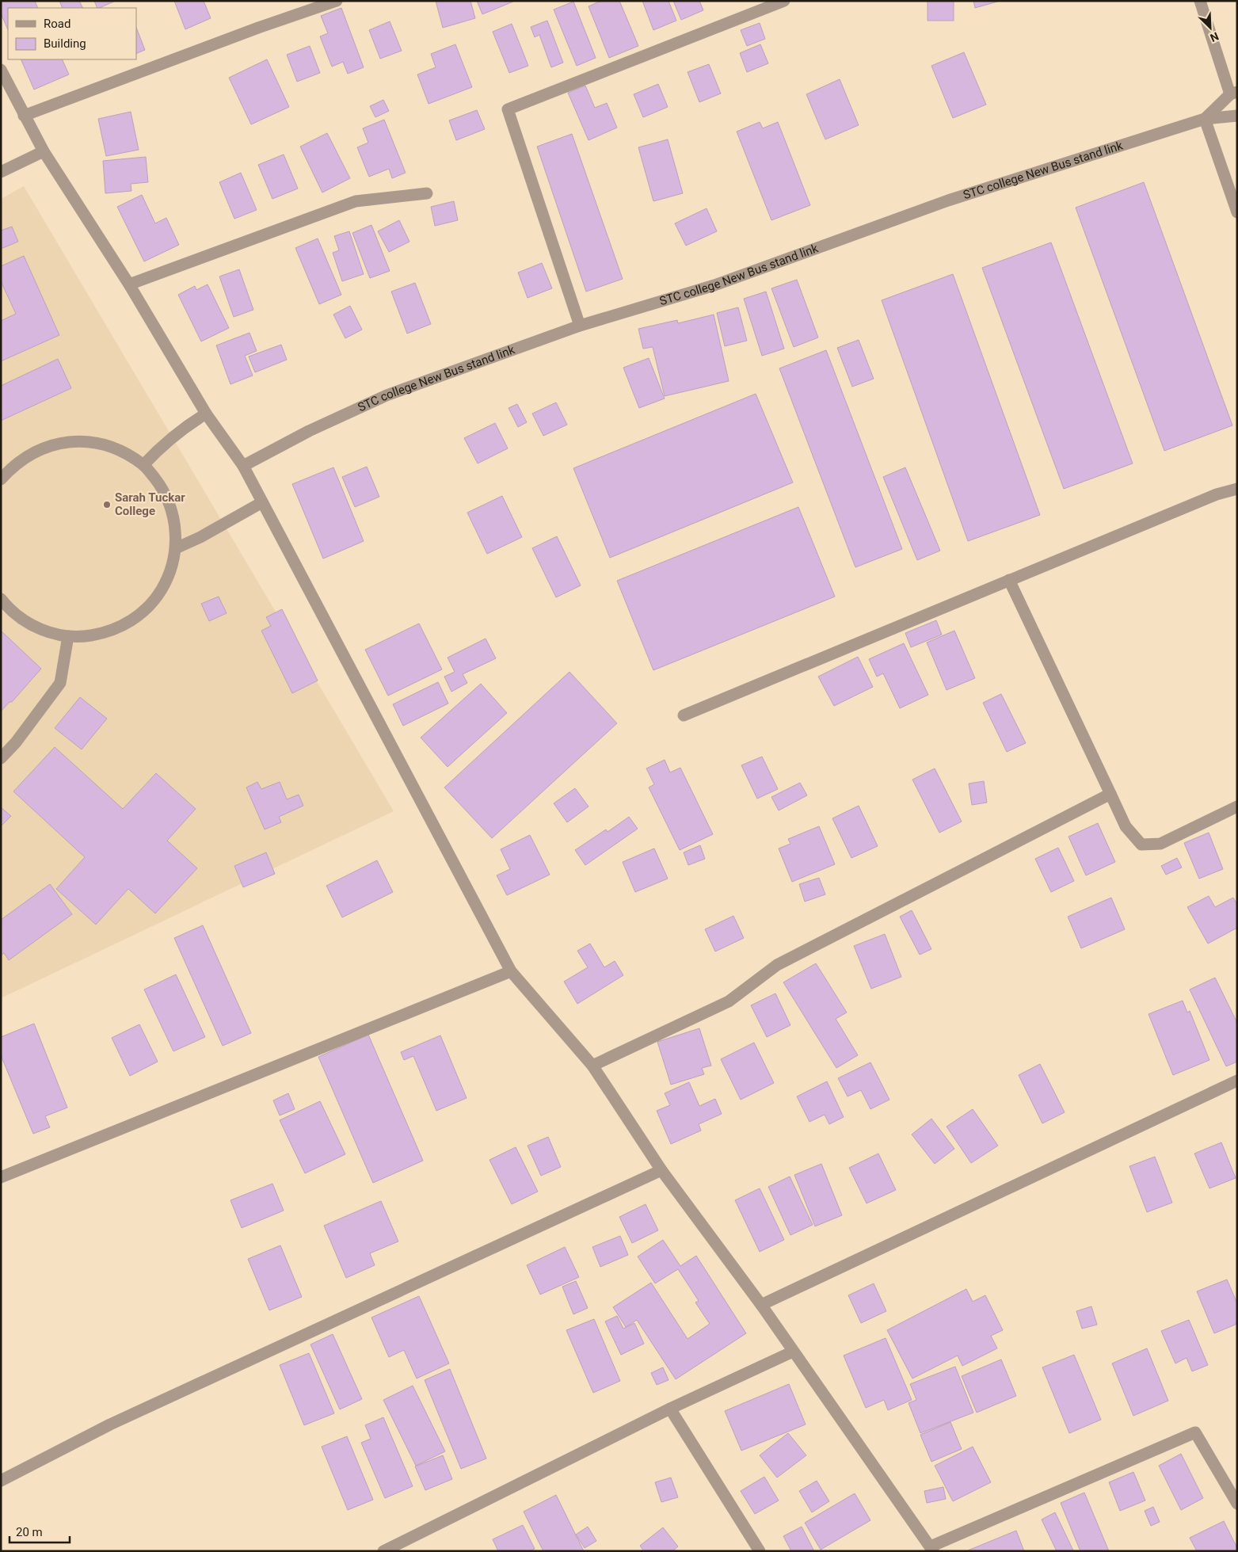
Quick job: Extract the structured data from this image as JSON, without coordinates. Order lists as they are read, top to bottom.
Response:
{
  "streets": {
    "street": ["STC college New Bus stand link"]
  },
  "places": ["Sarah Tuckar College"],
  "legend": ["Road", "Building"],
  "scale_bar": "20 m",
  "north": "bottom right"
}
